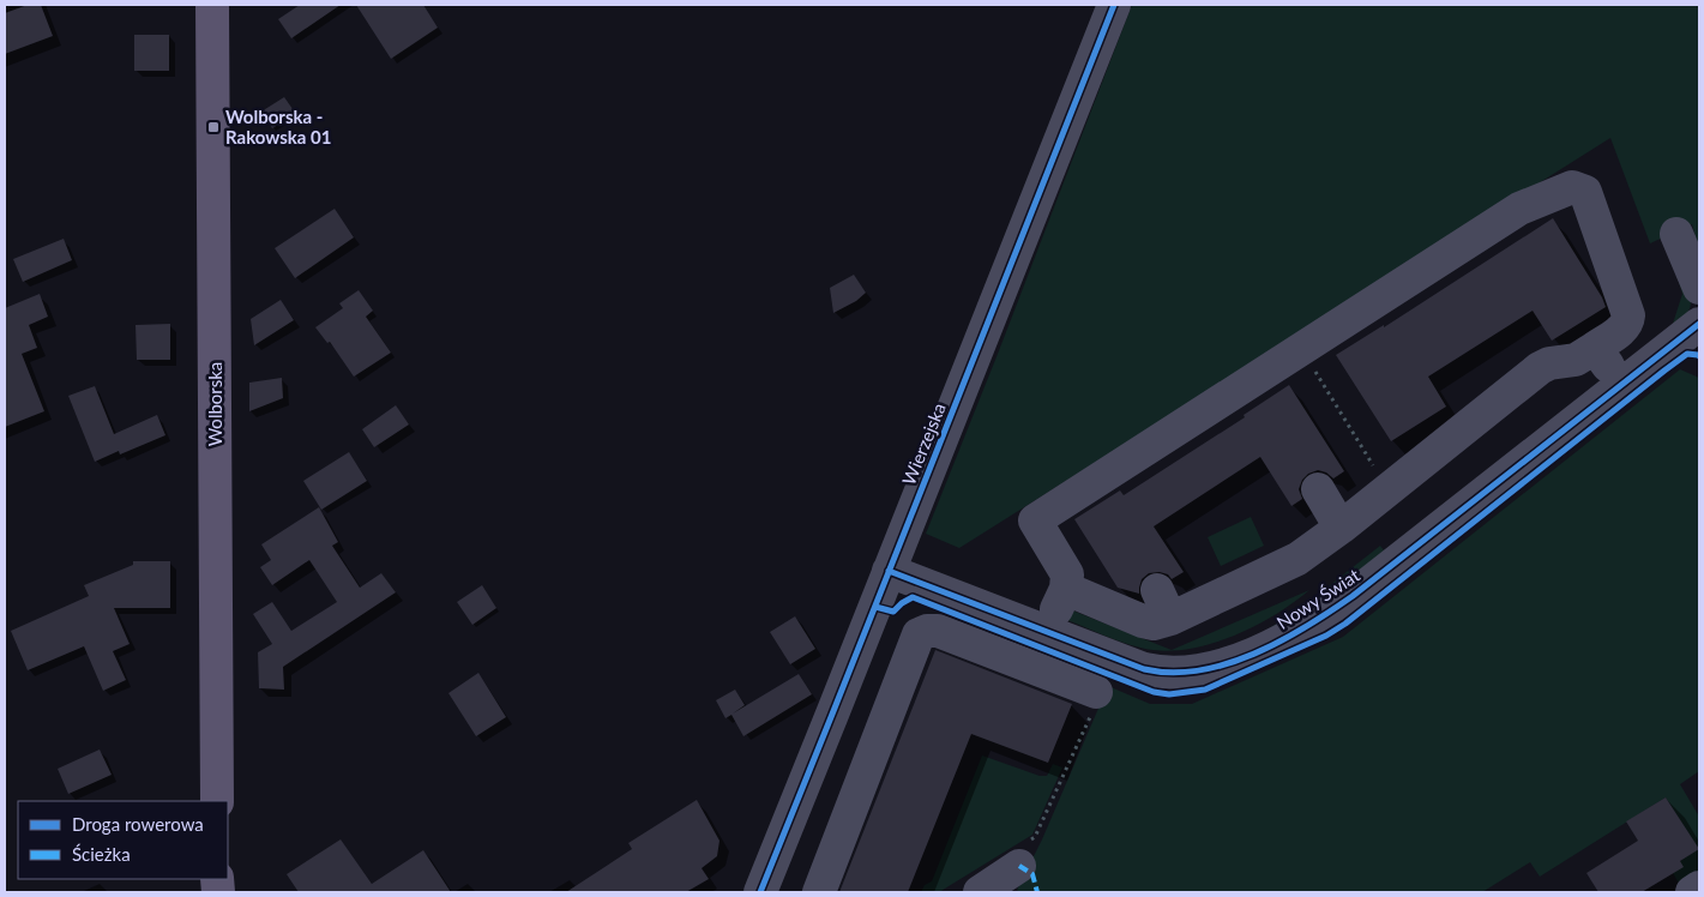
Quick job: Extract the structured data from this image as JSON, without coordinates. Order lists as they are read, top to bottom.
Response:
{
  "streets": {
    "main road": ["Wolborska"],
    "street": ["Wierzejska", "Nowy Świat"]
  },
  "crossings": [
    ["Wierzejska", "Nowy Świat"]
  ],
  "places": {
    "transit": ["Wolborska - Rakowska 01"]
  },
  "legend": ["Droga rowerowa", "Ścieżka"]
}
